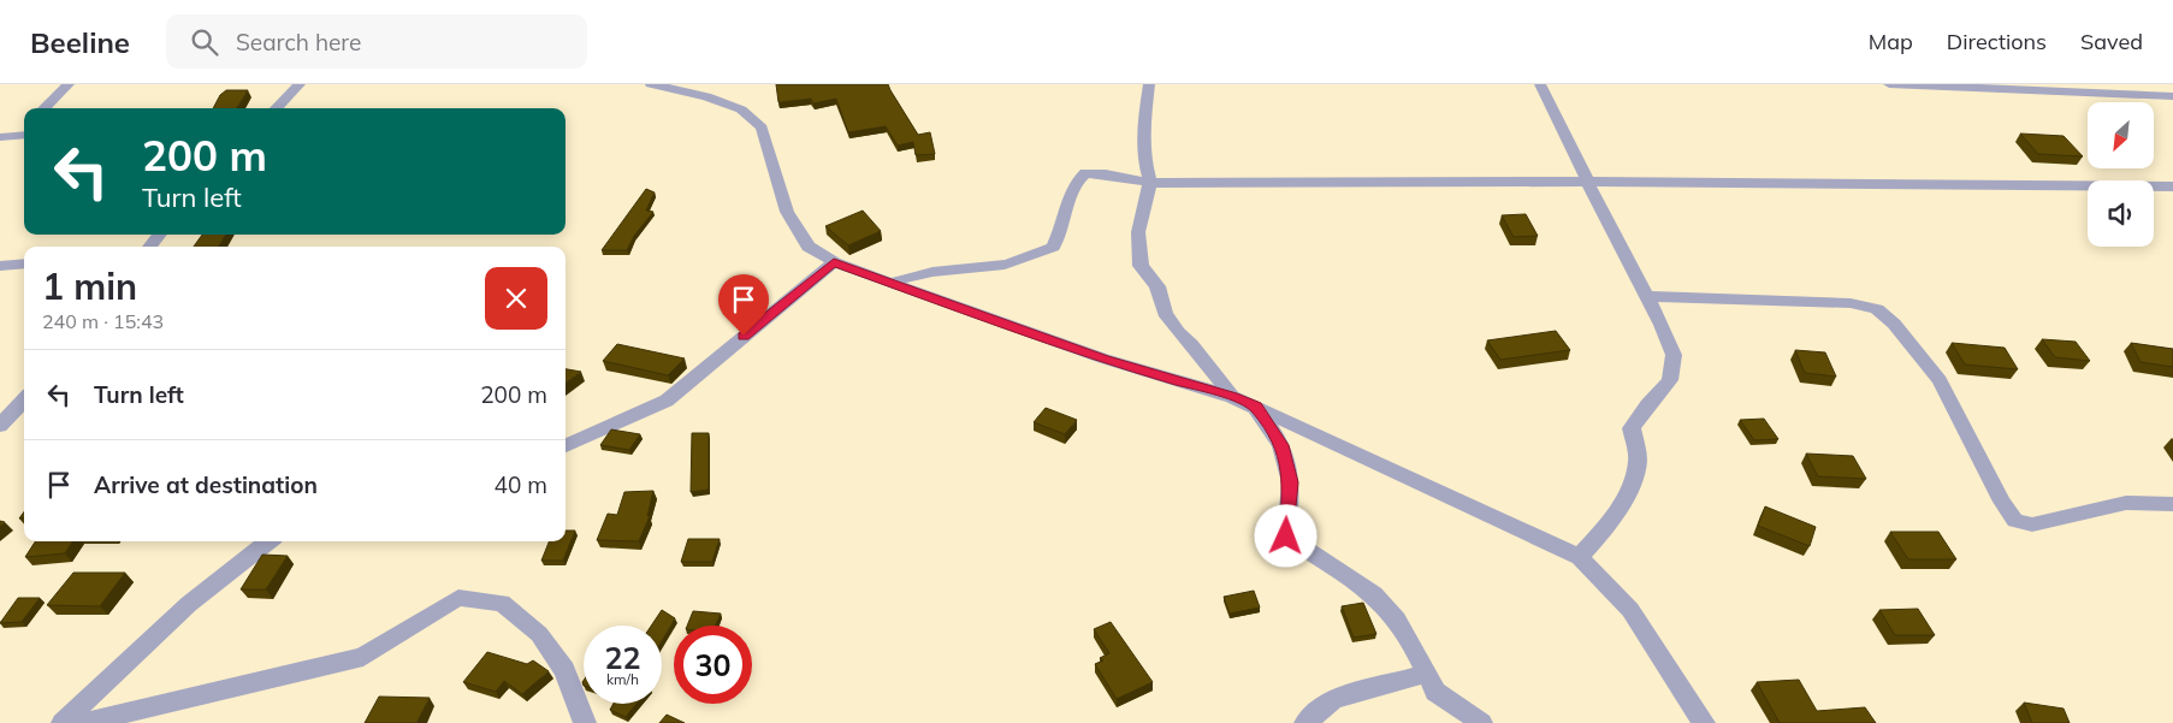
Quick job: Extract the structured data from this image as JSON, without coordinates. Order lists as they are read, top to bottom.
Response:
{
  "north": "bottom left",
  "page": {
    "header": "Beeline",
    "search": "Search here",
    "nav": ["Map", "Directions", "Saved"],
    "turn": ["200 m", "Turn left"],
    "heading": ["1 min", "240 m · 15:43"],
    "list": [
      {
        "name": "Turn left",
        "value": "200 m"
      },
      {
        "name": "Arrive at destination",
        "value": "40 m"
      }
    ],
    "speed": "22 km/h",
    "limit": "30"
  }
}
